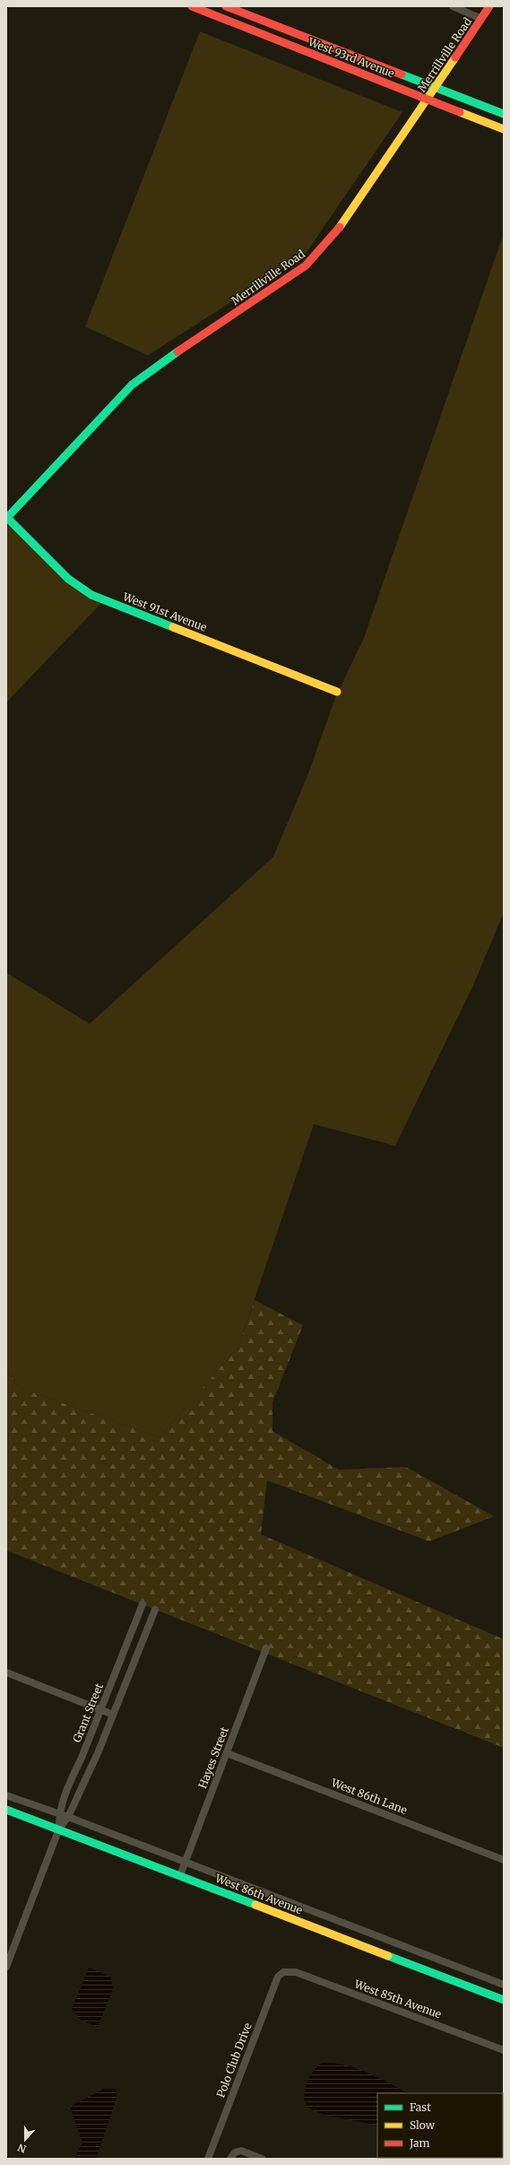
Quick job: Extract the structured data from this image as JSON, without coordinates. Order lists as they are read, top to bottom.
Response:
{
  "streets": {
    "street": [
      "Merrillville Road",
      "West 93rd Avenue",
      "West 91st Avenue",
      "Grant Street",
      "Hayes Street",
      "West 86th Lane",
      "West 86th Avenue",
      "West 85th Avenue",
      "Polo Club Drive"
    ]
  },
  "crossings": [
    ["Merrillville Road", "West 93rd Avenue"],
    ["Merrillville Road", "West 91st Avenue"],
    ["Grant Street", "West 86th Avenue"],
    ["Hayes Street", "West 86th Lane"],
    ["Hayes Street", "West 86th Avenue"],
    ["West 85th Avenue", "Polo Club Drive"]
  ],
  "legend": ["Fast", "Slow", "Jam"],
  "north": "bottom"
}
